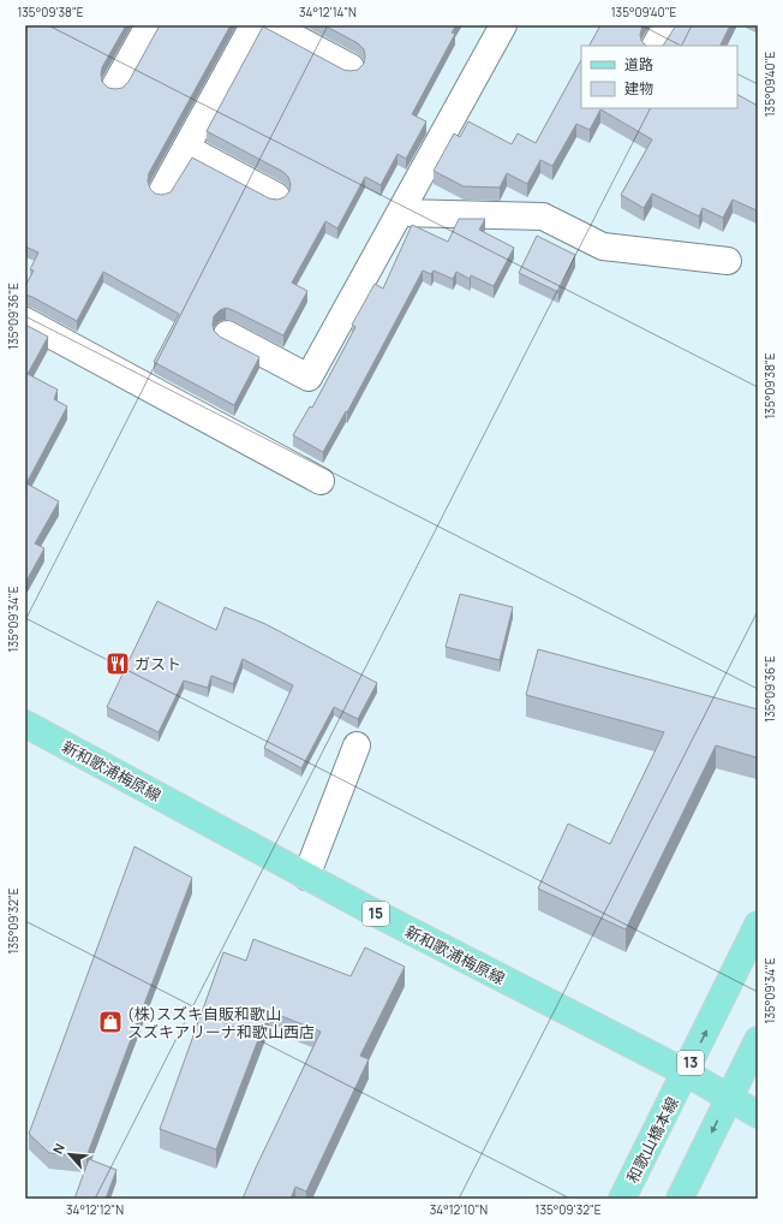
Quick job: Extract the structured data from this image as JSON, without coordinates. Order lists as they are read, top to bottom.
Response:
{
  "streets": {
    "main road": [
      "新和歌浦梅原線",
      "15",
      "13",
      "和歌山橋本線"
    ]
  },
  "crossings": [
    ["新和歌浦梅原線", "和歌山橋本線"]
  ],
  "places": {
    "restaurant": ["ガスト"],
    "shop": ["(株)スズキ自販和歌山 スズキアリーナ和歌山西店"]
  },
  "legend": ["道路", "建物"],
  "north": "top left",
  "coordinates": [
    "135°09'38\"E",
    "34°12'14\"N",
    "135°09'40\"E",
    "135°09'36\"E",
    "135°09'34\"E",
    "135°09'32\"E",
    "34°12'12\"N",
    "34°12'10\"N"
  ]
}
